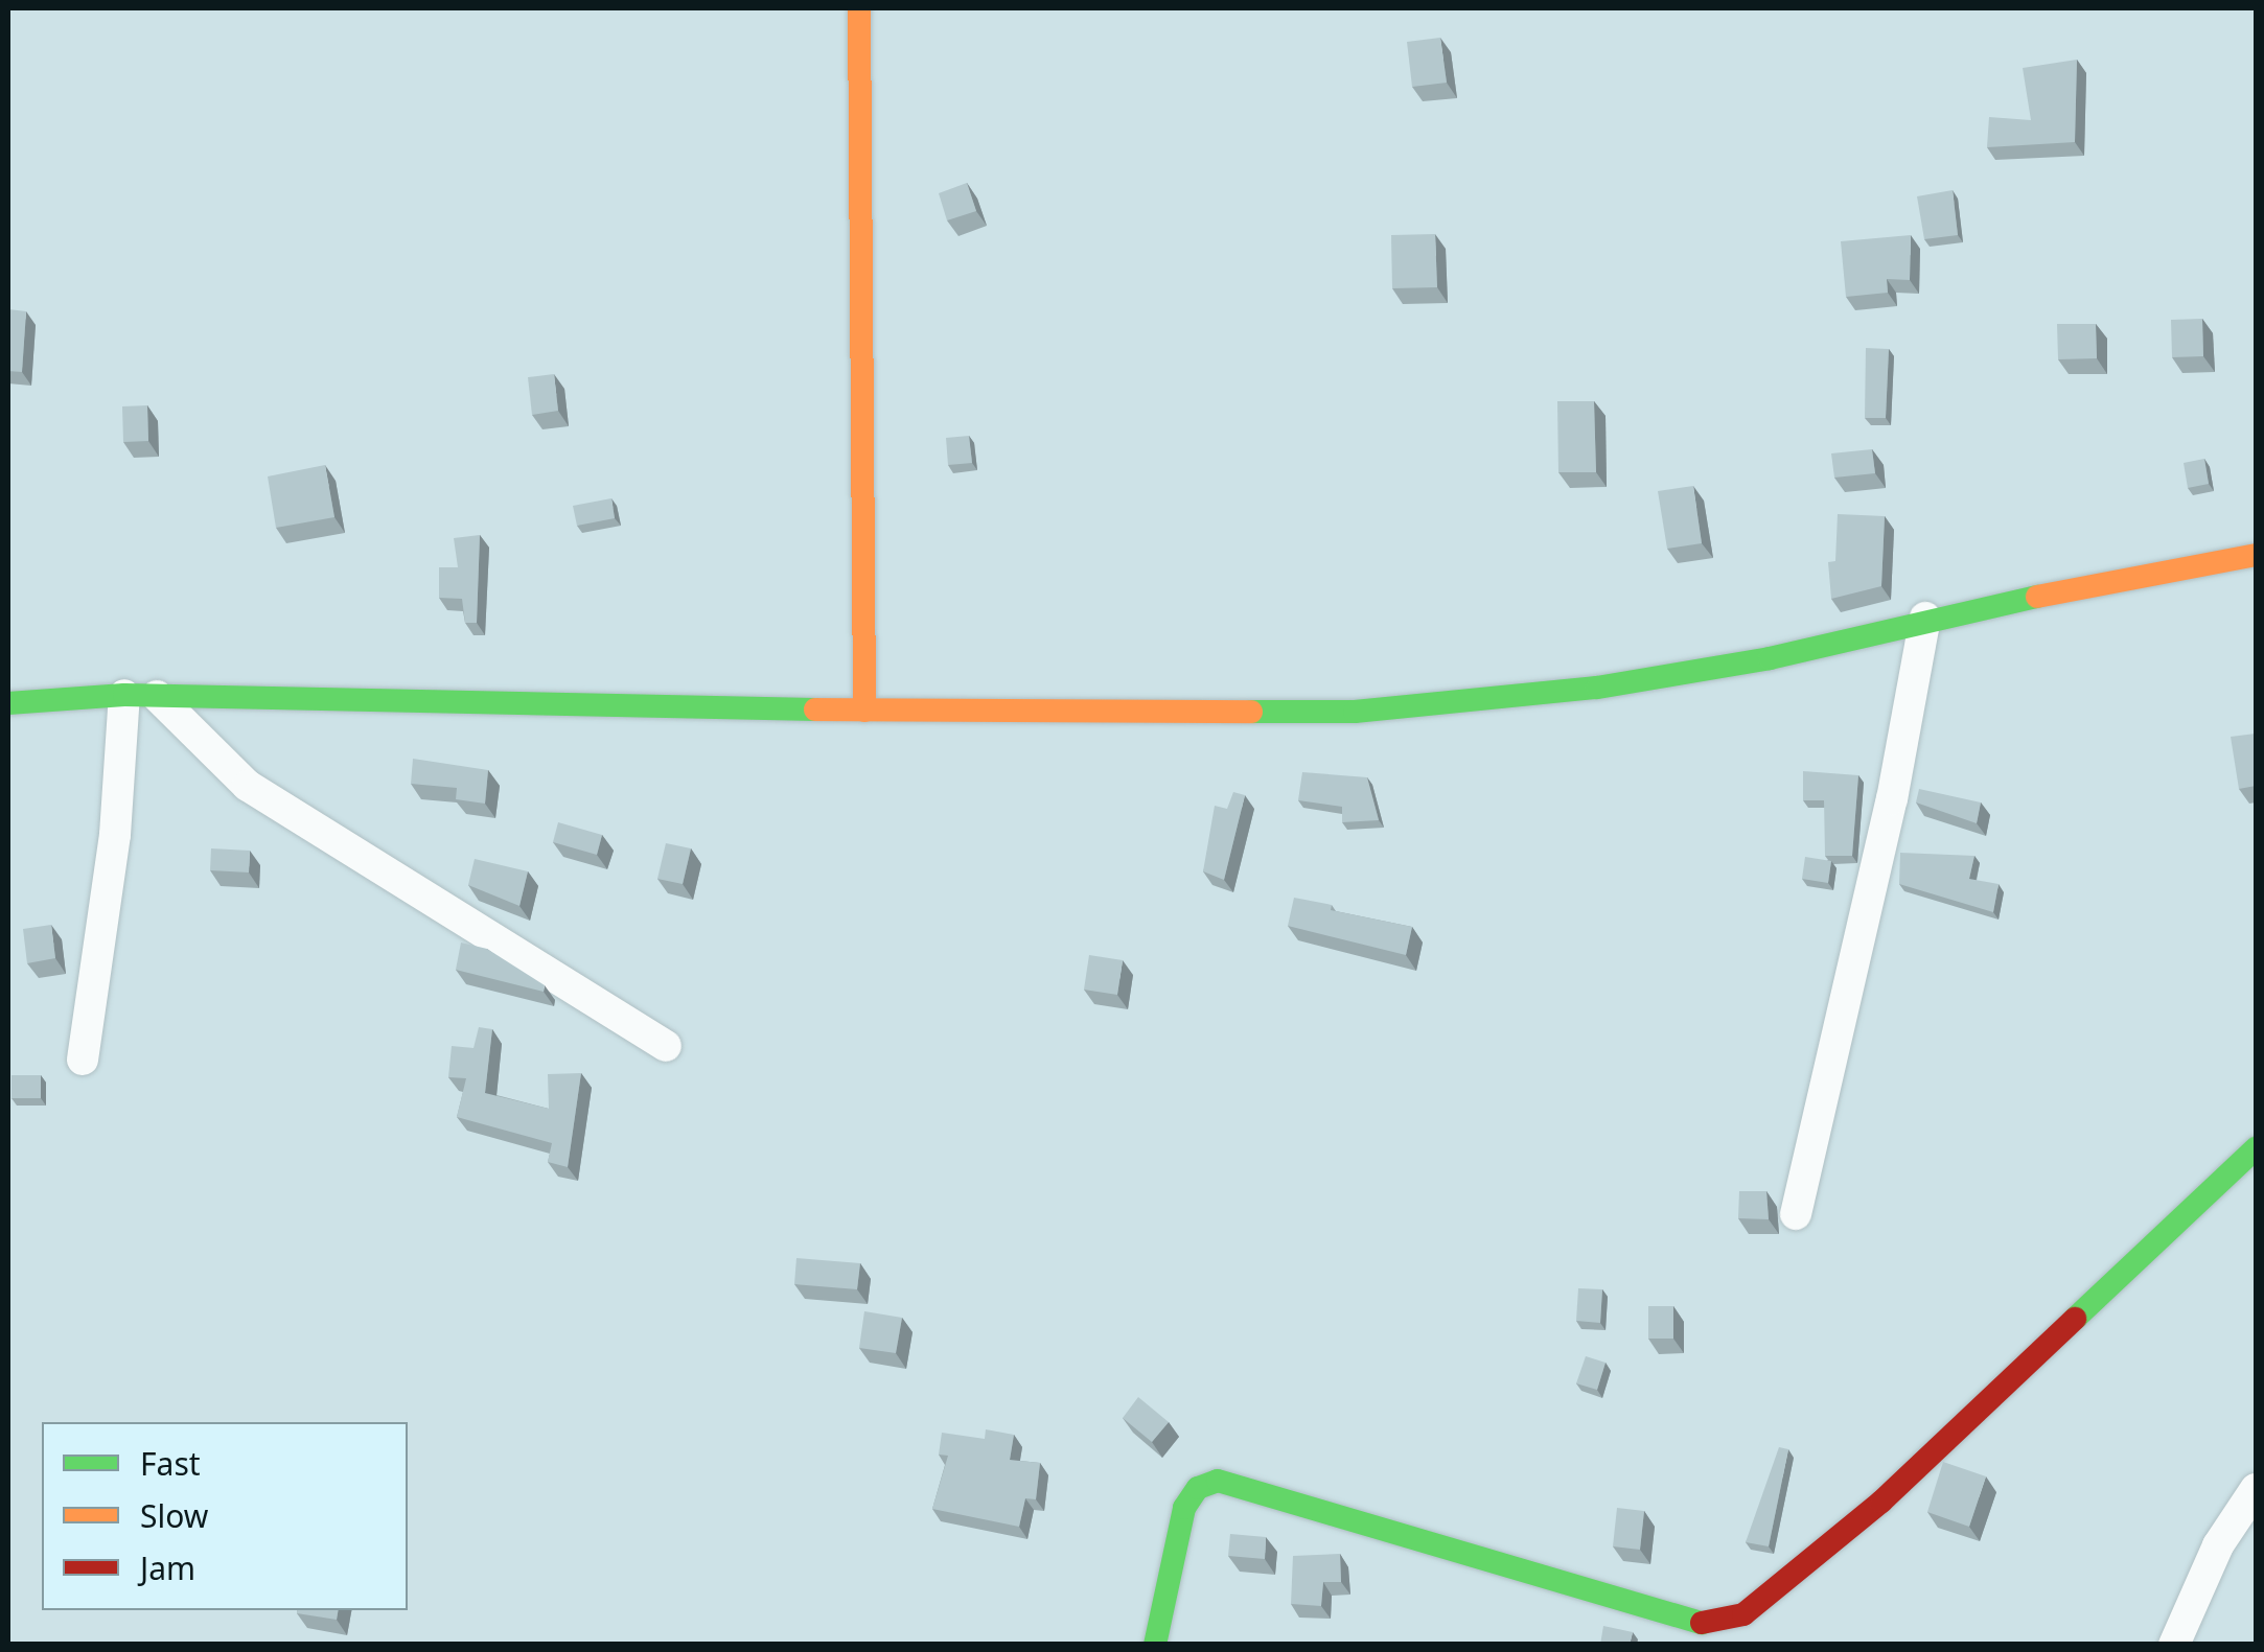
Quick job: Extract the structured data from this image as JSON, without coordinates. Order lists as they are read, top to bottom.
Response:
{
  "legend": ["Fast", "Slow", "Jam"]
}
